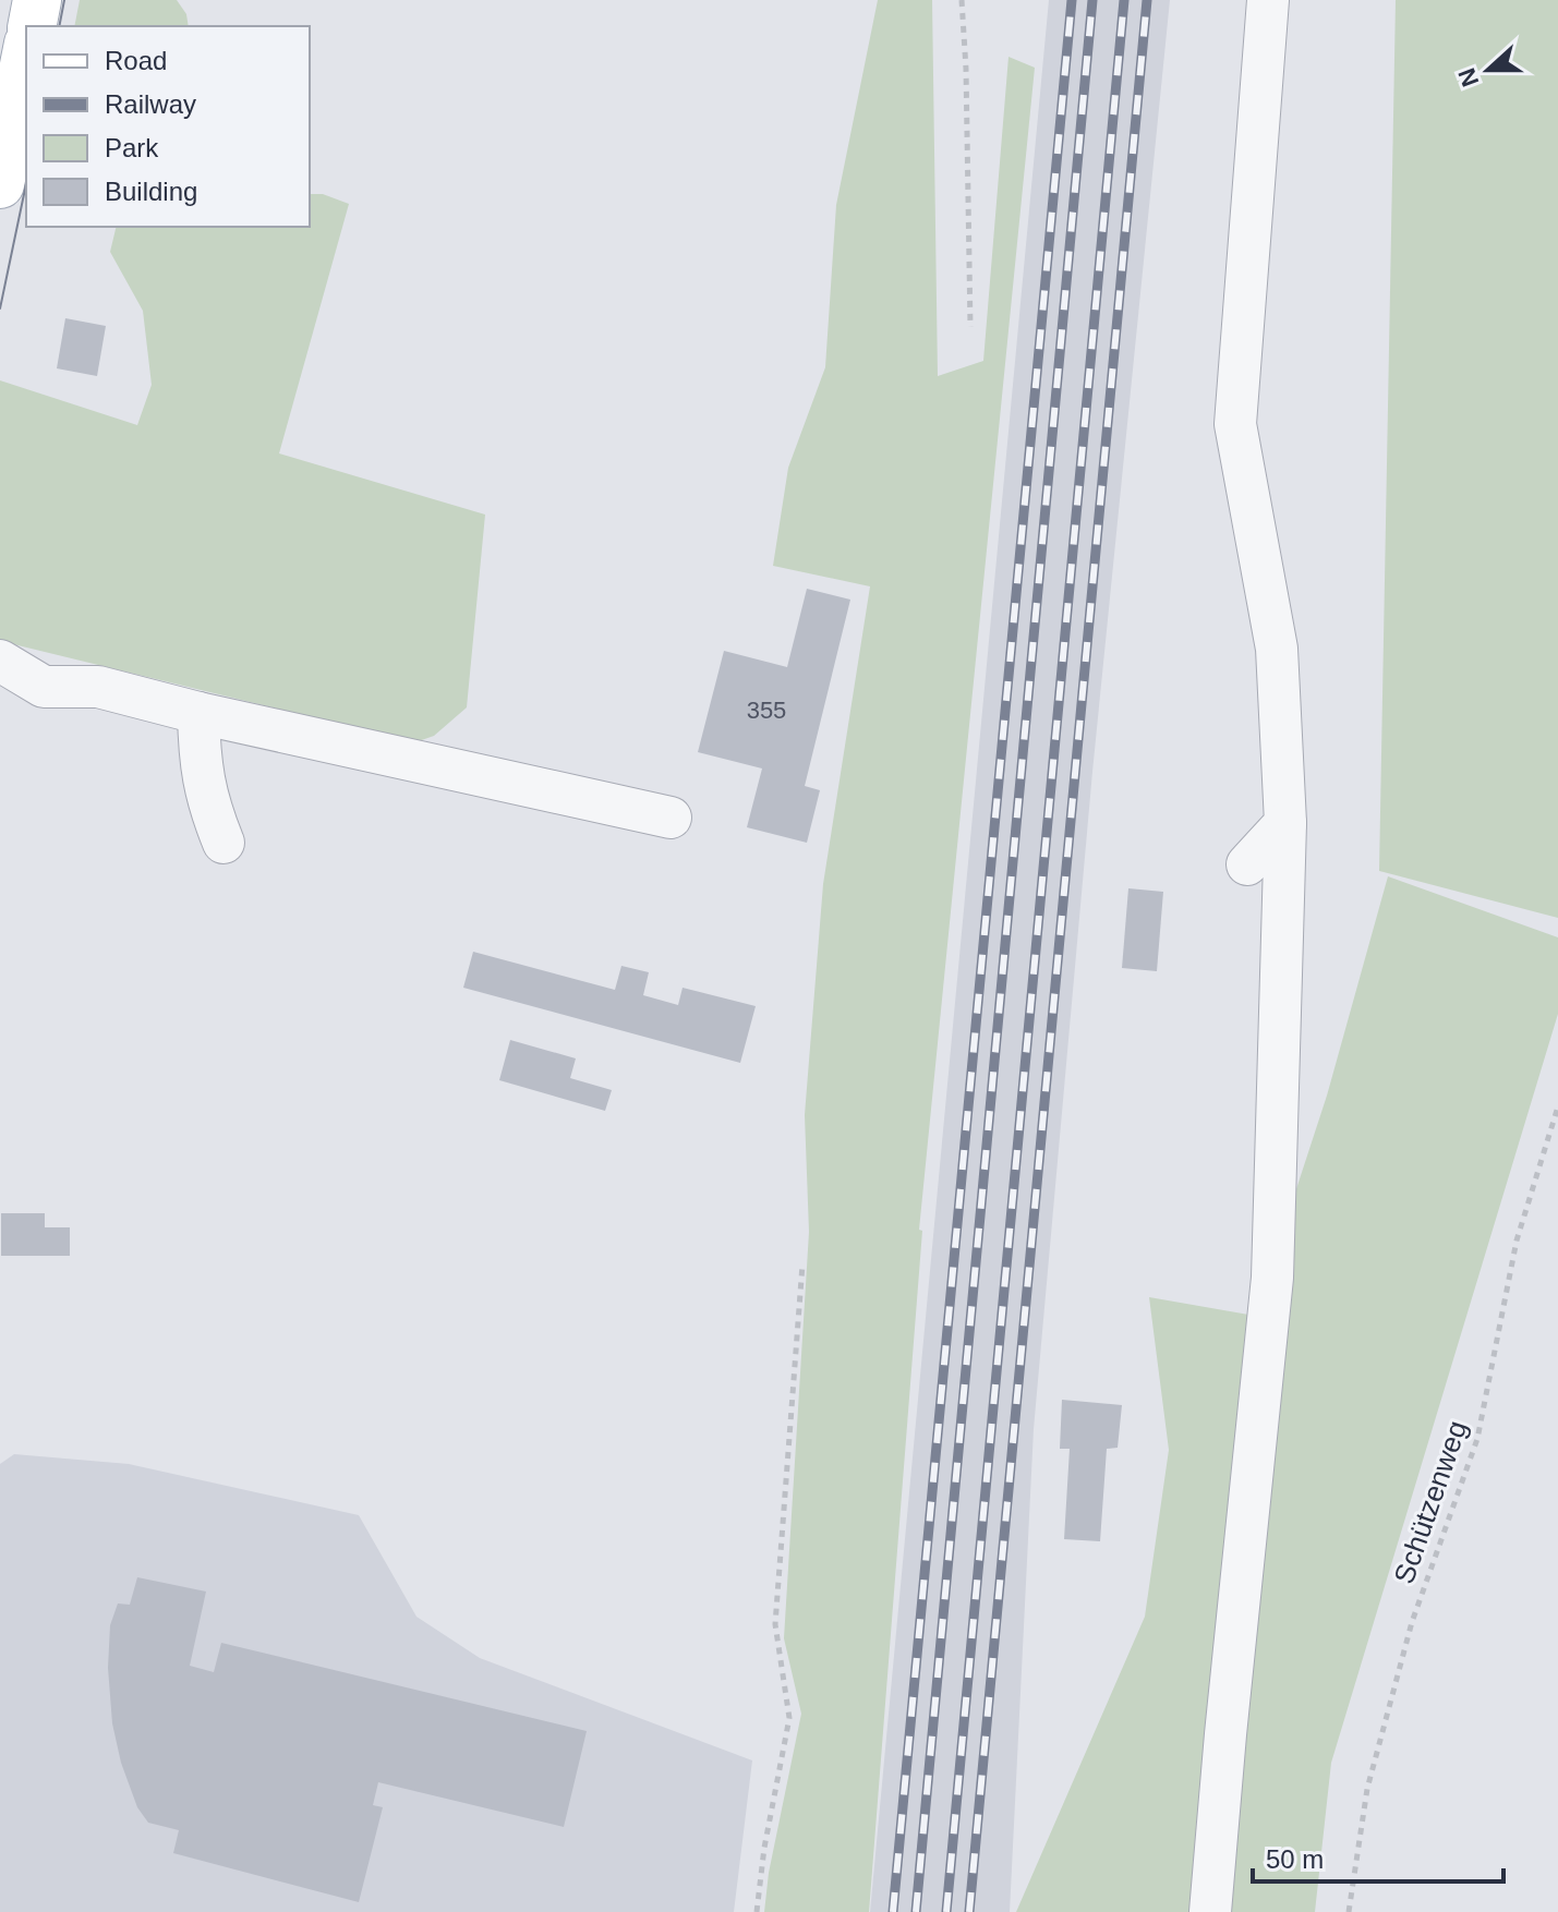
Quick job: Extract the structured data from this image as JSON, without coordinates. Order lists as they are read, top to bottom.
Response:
{
  "streets": {
    "path": ["Schützenweg"]
  },
  "house_numbers": ["355"],
  "legend": [
    "Road",
    "Railway",
    "Park",
    "Building"
  ],
  "scale_bar": "50 m",
  "north": "left"
}
